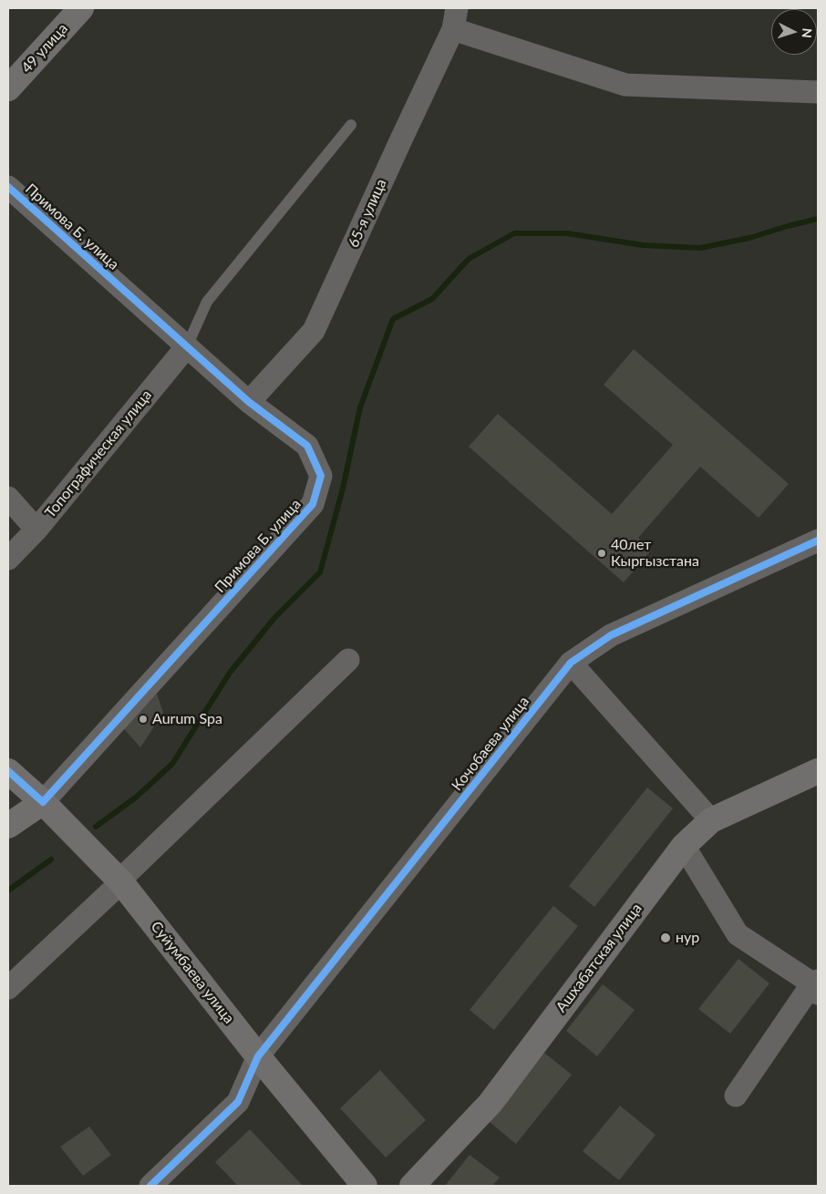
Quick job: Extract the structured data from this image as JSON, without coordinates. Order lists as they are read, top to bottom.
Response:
{
  "streets": {
    "street": [
      "49 улица",
      "65-я улица",
      "Примова Б. улица",
      "Топографическая улица",
      "Кочобаева улица",
      "Ашхабатская улица",
      "Суйумбаева улица"
    ]
  },
  "crossings": [
    ["65-я улица", "Примова Б. улица"],
    ["Примова Б. улица", "Топографическая улица"],
    ["Примова Б. улица", "Суйумбаева улица"],
    ["Кочобаева улица", "Суйумбаева улица"]
  ],
  "places": ["40лет Кыргызстана", "Aurum Spa", "нур"],
  "north": "right"
}
